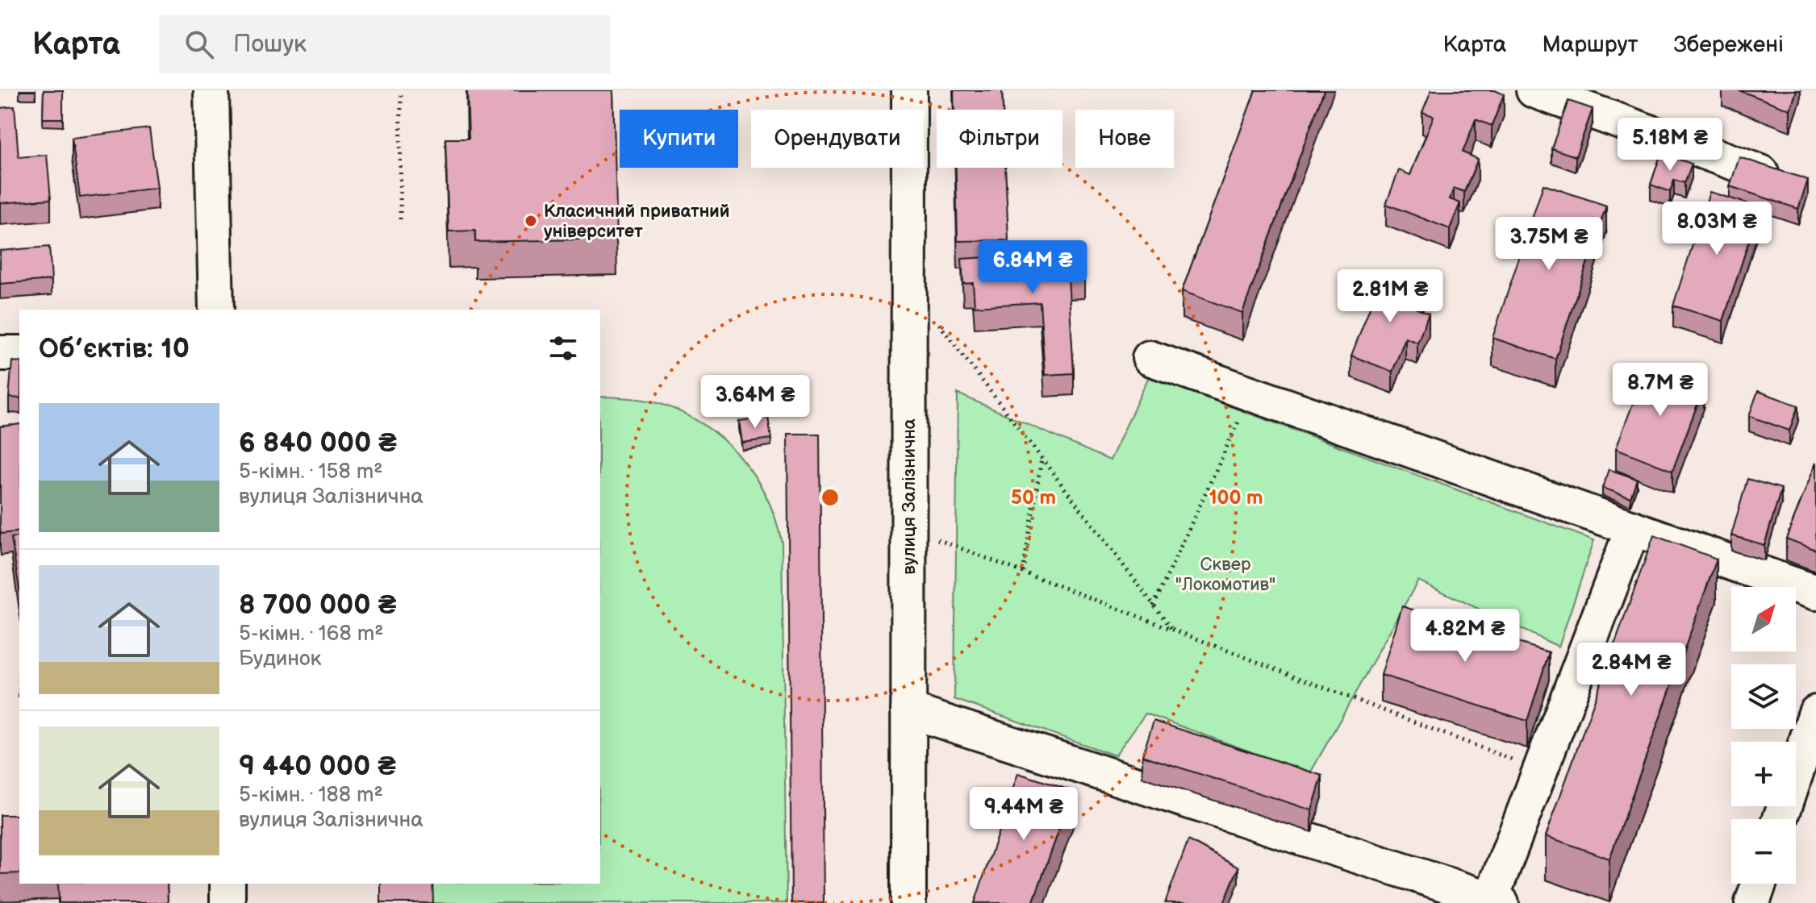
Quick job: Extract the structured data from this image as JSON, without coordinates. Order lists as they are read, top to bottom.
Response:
{
  "streets": {
    "street": ["вулиця Залізнична"]
  },
  "parks": ["Сквер \"Локомотив\""],
  "places": ["Класичний приватний університет"],
  "north": "top right",
  "page": {
    "header": "Карта",
    "search": "Пошук",
    "nav": ["Карта", "Маршрут", "Збережені"],
    "chip": [
      "Купити",
      "Орендувати",
      "Фільтри",
      "Нове"
    ],
    "price": [
      "5.18M ₴",
      "8.03M ₴",
      "3.75M ₴",
      "6.84M ₴",
      "2.81M ₴",
      "8.7M ₴",
      "3.64M ₴",
      "4.82M ₴",
      "2.84M ₴",
      "9.44M ₴"
    ],
    "heading": "Об’єктів: 10",
    "list": [
      {
        "name": "6 840 000 ₴",
        "note": "5-кімн. · 158 m² · вулиця Залізнична"
      },
      {
        "name": "8 700 000 ₴",
        "note": "5-кімн. · 168 m² · Будинок"
      },
      {
        "name": "9 440 000 ₴",
        "note": "5-кімн. · 188 m² · вулиця Залізнична"
      }
    ],
    "map_buttons": ["+", "−"]
  },
  "rings": ["50 m", "100 m"]
}
